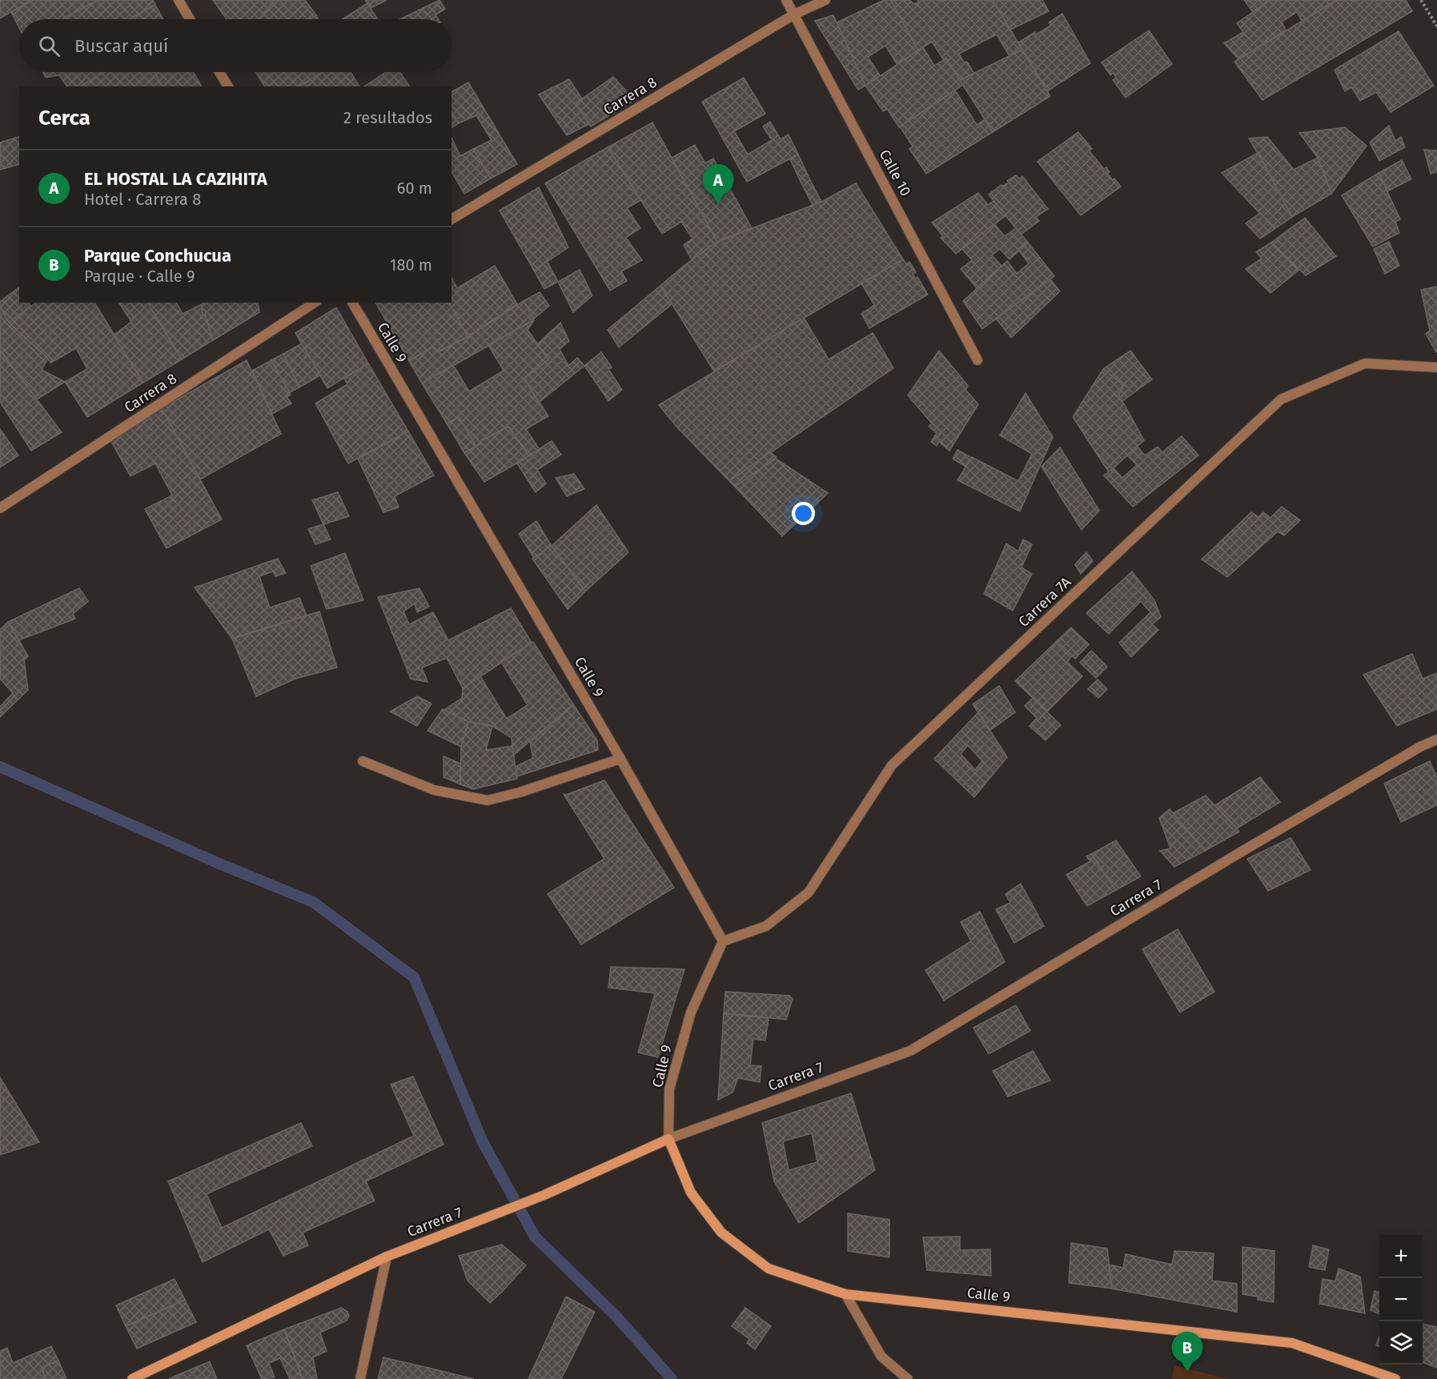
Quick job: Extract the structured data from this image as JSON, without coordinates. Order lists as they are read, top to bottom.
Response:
{
  "streets": {
    "street": [
      "Carrera 8",
      "Calle 10",
      "Calle 9",
      "Carrera 7A",
      "Carrera 7"
    ]
  },
  "crossings": [
    ["Carrera 8", "Calle 10"],
    ["Calle 9", "Carrera 7A"],
    ["Calle 9", "Carrera 7"]
  ],
  "page": {
    "search": "Buscar aquí",
    "heading": ["Cerca", "2 resultados"],
    "list": [
      {
        "mark": "A",
        "name": "EL HOSTAL LA CAZIHITA",
        "note": "Hotel · Carrera 8",
        "value": "60 m"
      },
      {
        "mark": "B",
        "name": "Parque Conchucua",
        "note": "Parque · Calle 9",
        "value": "180 m"
      }
    ],
    "pins": ["A", "B"],
    "map_buttons": ["+", "−"]
  }
}
